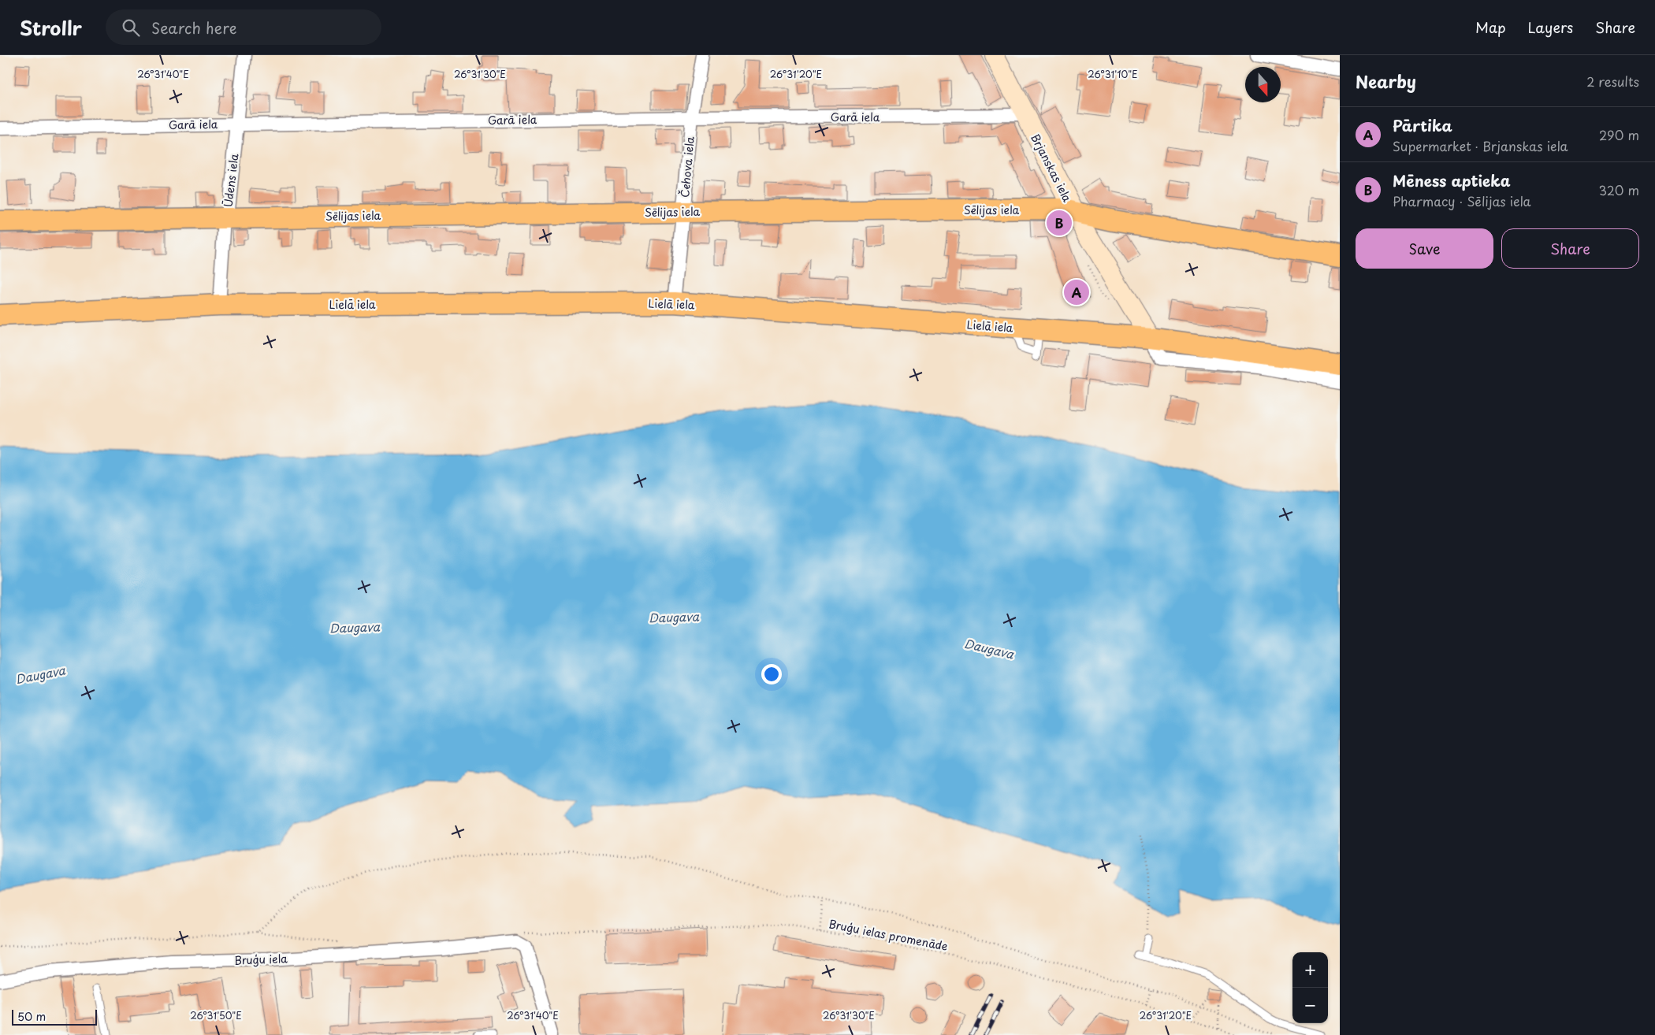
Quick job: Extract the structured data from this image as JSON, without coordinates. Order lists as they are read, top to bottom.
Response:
{
  "streets": {
    "main road": ["Brjanskas iela", "Sēlijas iela", "Lielā iela"],
    "street": [
      "Garā iela",
      "Čehova iela",
      "Ūdens iela",
      "Bruģu iela"
    ],
    "path": ["Bruģu ielas promenāde"]
  },
  "crossings": [
    ["Garā iela", "Čehova iela"],
    ["Garā iela", "Brjanskas iela"],
    ["Garā iela", "Ūdens iela"],
    ["Čehova iela", "Sēlijas iela"],
    ["Čehova iela", "Lielā iela"],
    ["Brjanskas iela", "Sēlijas iela"],
    ["Brjanskas iela", "Lielā iela"],
    ["Ūdens iela", "Sēlijas iela"],
    ["Ūdens iela", "Lielā iela"]
  ],
  "water": ["Daugava"],
  "scale_bar": "50 m",
  "north": "bottom",
  "page": {
    "header": "Strollr",
    "search": "Search here",
    "nav": ["Map", "Layers", "Share"],
    "heading": ["Nearby", "2 results"],
    "list": [
      {
        "mark": "A",
        "name": "Pārtika",
        "note": "Supermarket · Brjanskas iela",
        "value": "290 m"
      },
      {
        "mark": "B",
        "name": "Mēness aptieka",
        "note": "Pharmacy · Sēlijas iela",
        "value": "320 m"
      }
    ],
    "pins": ["B", "A"],
    "buttons": ["Save", "Share"],
    "map_buttons": ["+", "−"],
    "scale": "50 m"
  },
  "coordinates": [
    "26°31'40\"E",
    "26°31'30\"E",
    "26°31'20\"E",
    "26°31'10\"E",
    "26°31'50\"E"
  ]
}
